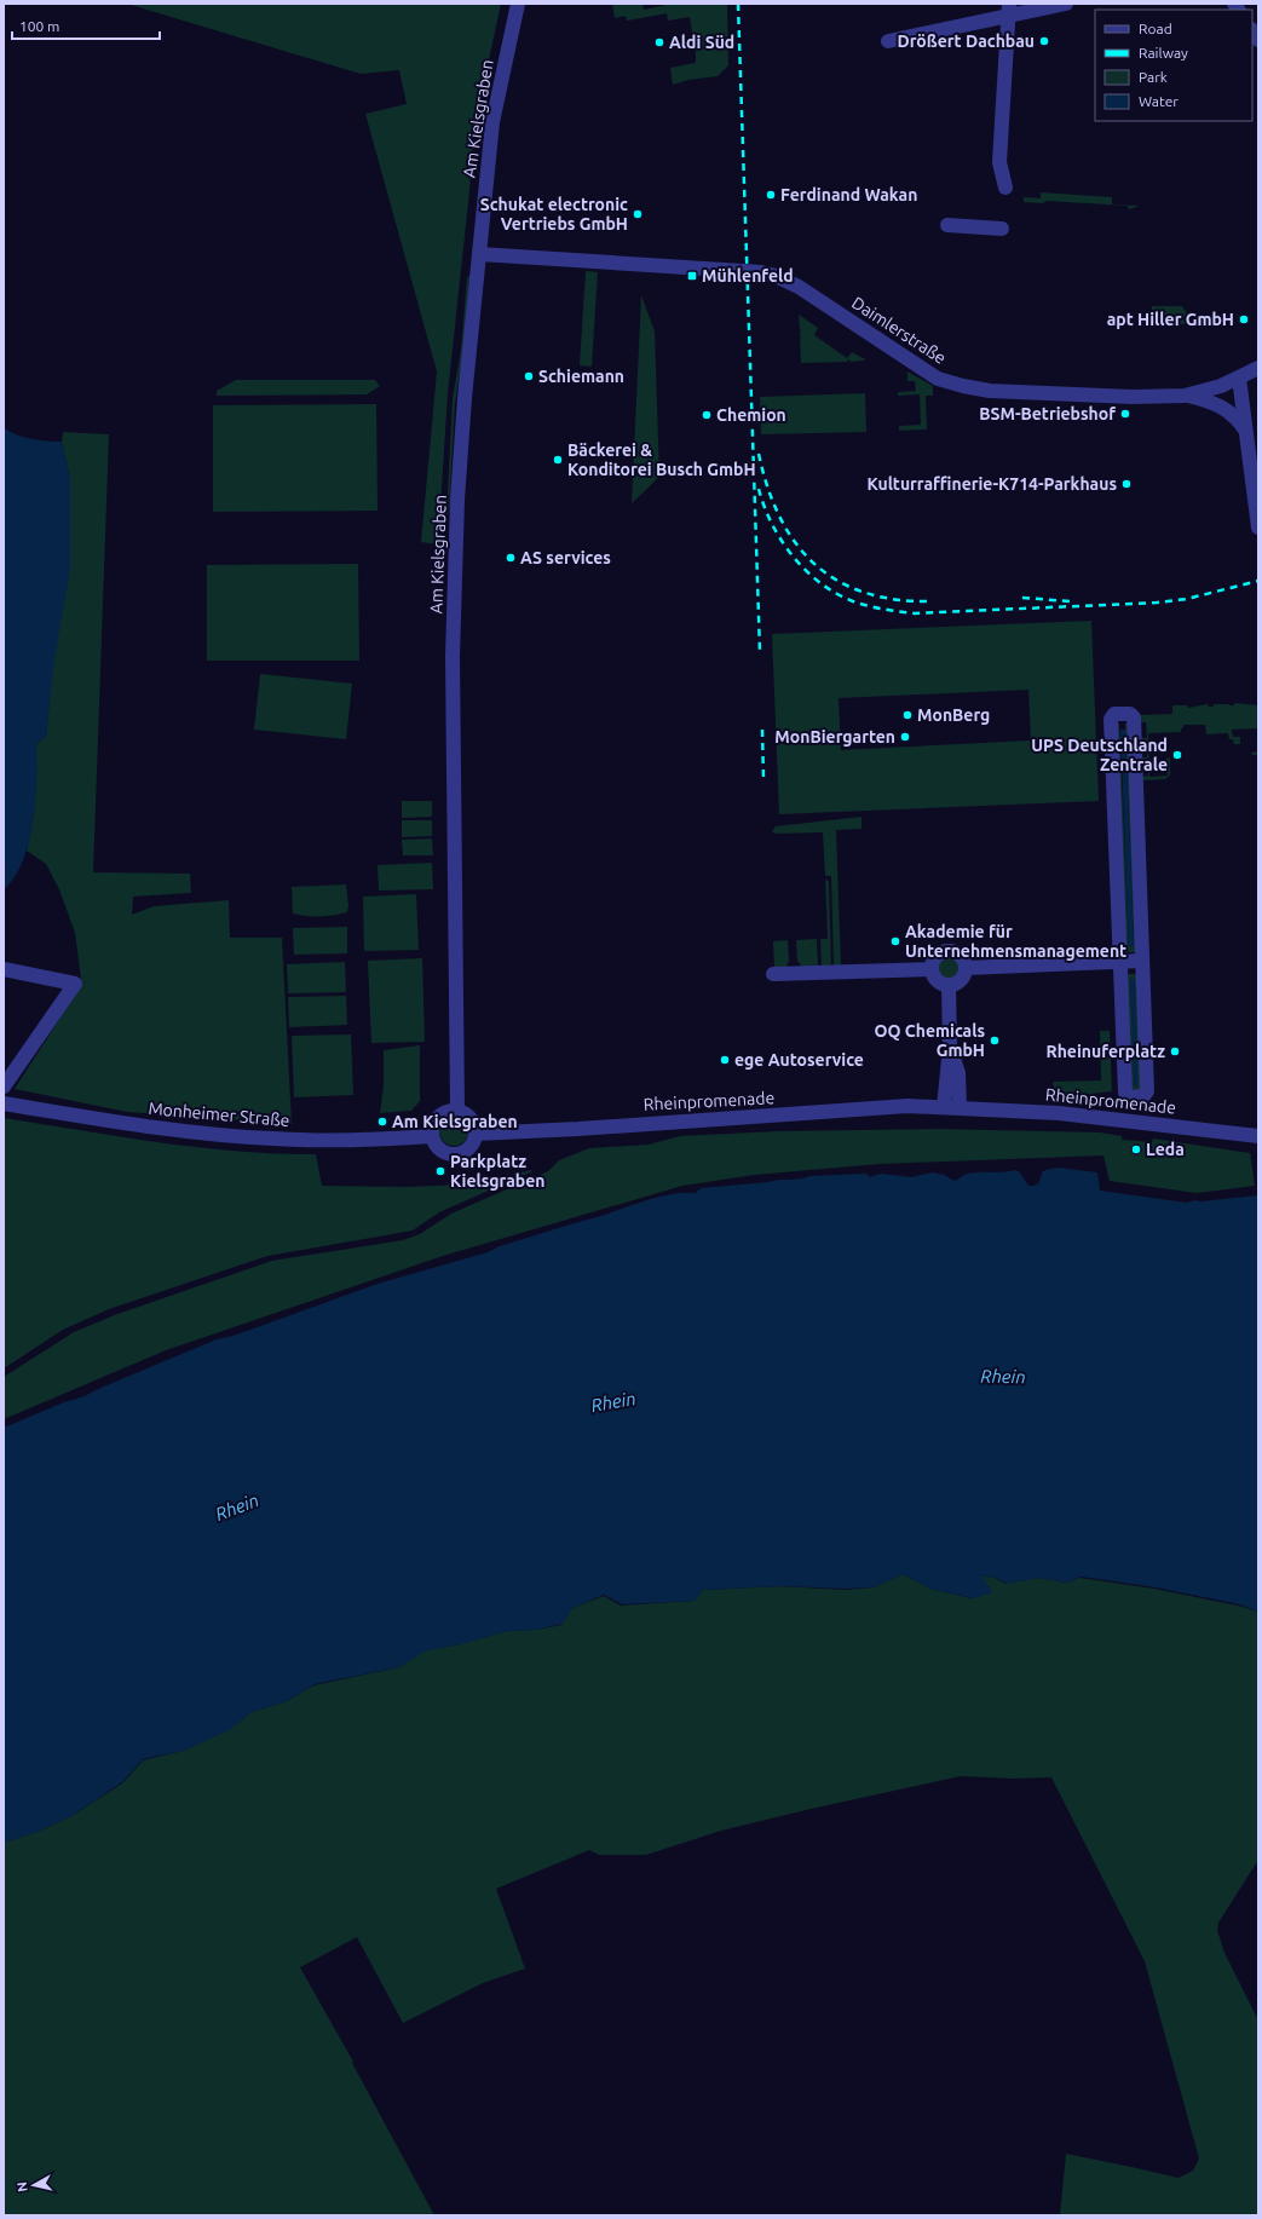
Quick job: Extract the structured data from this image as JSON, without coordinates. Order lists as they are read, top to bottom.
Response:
{
  "streets": {
    "street": [
      "Am Kielsgraben",
      "Daimlerstraße",
      "Rheinpromenade",
      "Monheimer Straße"
    ]
  },
  "crossings": [
    ["Am Kielsgraben", "Daimlerstraße"],
    ["Am Kielsgraben", "Rheinpromenade"],
    ["Am Kielsgraben", "Monheimer Straße"],
    ["Rheinpromenade", "Monheimer Straße"]
  ],
  "water": ["Rhein"],
  "places": {
    "other": [
      "Drößert Dachbau",
      "Aldi Süd",
      "Ferdinand Wakan",
      "Schukat electronic Vertriebs GmbH",
      "apt Hiller GmbH",
      "Schiemann",
      "BSM-Betriebshof",
      "Chemion",
      "Bäckerei & Konditorei Busch GmbH",
      "Kulturraffinerie-K714-Parkhaus",
      "AS services",
      "MonBerg",
      "MonBiergarten",
      "UPS Deutschland Zentrale",
      "Akademie für Unternehmensmanagement",
      "OQ Chemicals GmbH",
      "Rheinuferplatz",
      "ege Autoservice",
      "Am Kielsgraben",
      "Leda",
      "Parkplatz Kielsgraben"
    ],
    "transit": ["Mühlenfeld"]
  },
  "legend": [
    "Road",
    "Railway",
    "Park",
    "Water"
  ],
  "scale_bar": "100 m",
  "north": "left"
}
